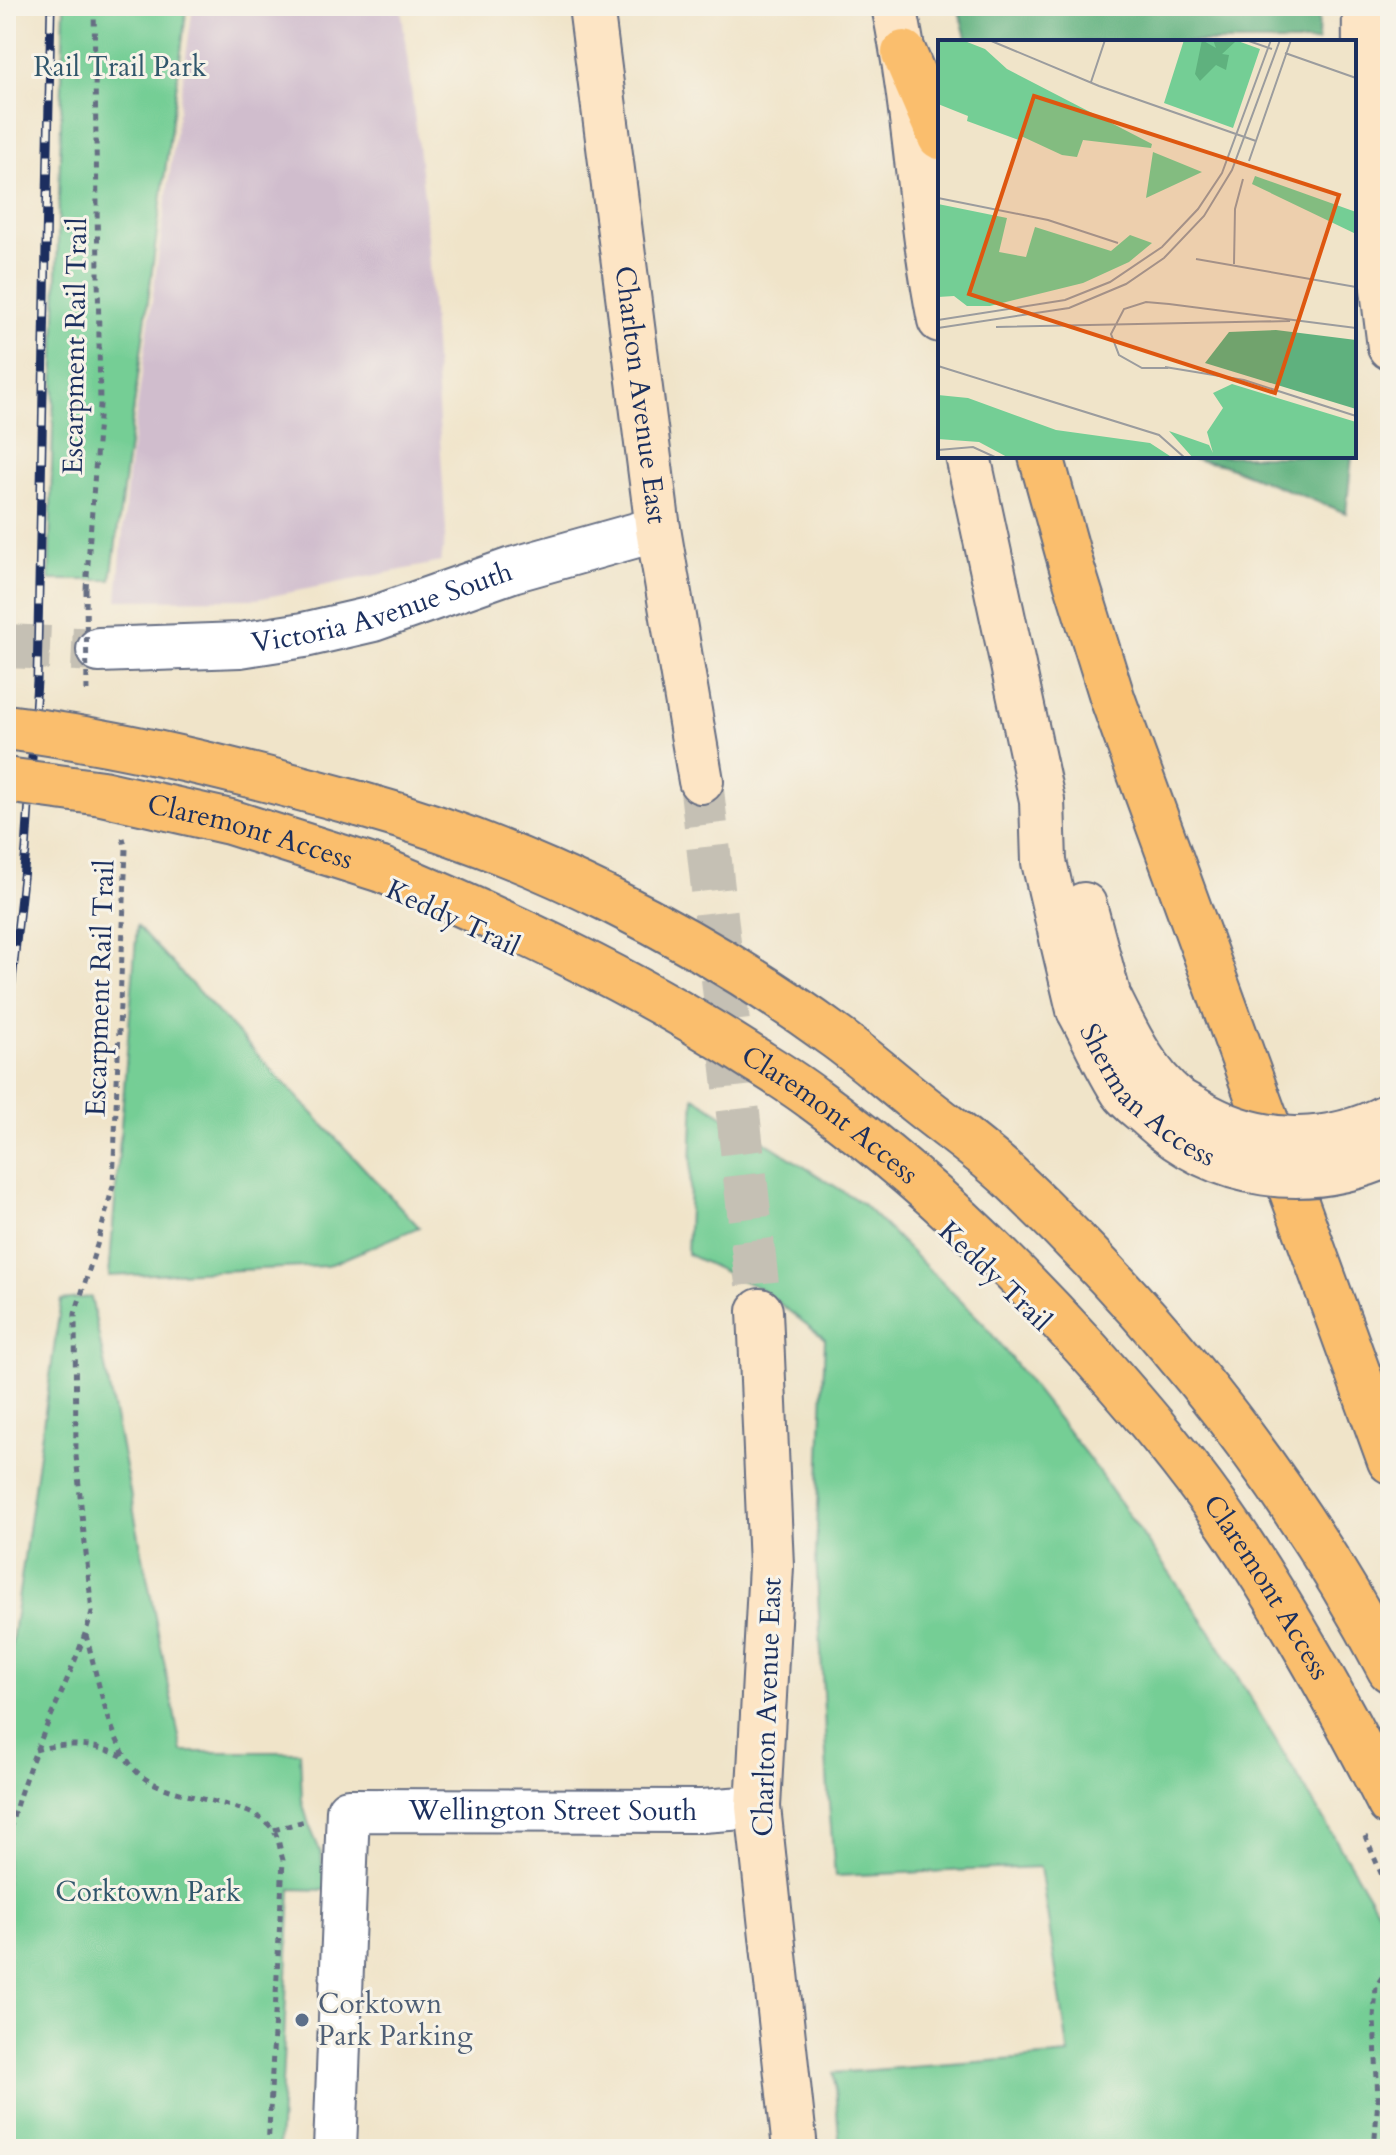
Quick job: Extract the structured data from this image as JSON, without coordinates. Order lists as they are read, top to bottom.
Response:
{
  "streets": {
    "main road": ["Charlton Avenue East", "Claremont Access", "Sherman Access"],
    "street": ["Victoria Avenue South", "Wellington Street South"],
    "path": ["Escarpment Rail Trail"]
  },
  "crossings": [
    ["Charlton Avenue East", "Victoria Avenue South"],
    ["Charlton Avenue East", "Wellington Street South"]
  ],
  "parks": ["Rail Trail Park", "Corktown Park"],
  "places": ["Corktown Park Parking"]
}
